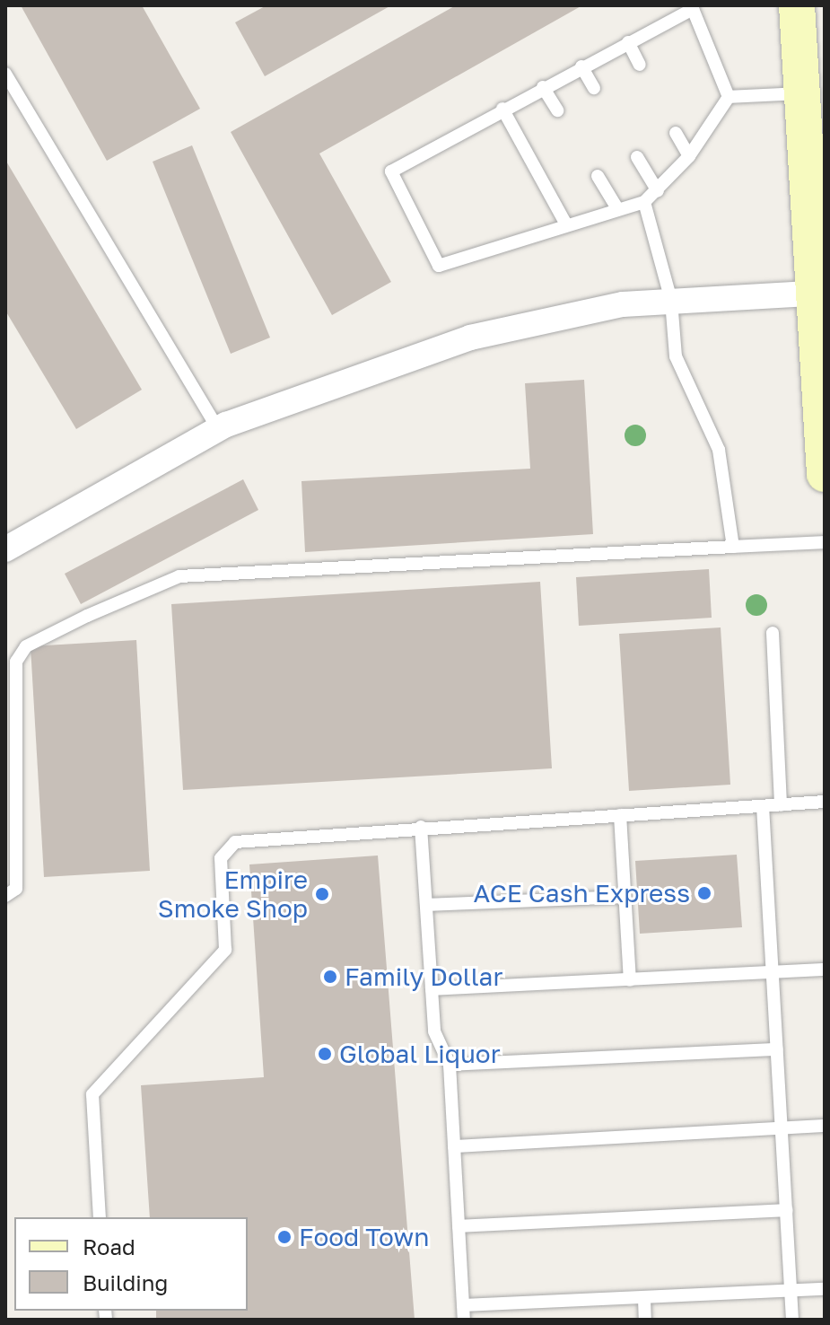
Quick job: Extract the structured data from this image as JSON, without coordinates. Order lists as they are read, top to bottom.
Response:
{
  "places": [
    "ACE Cash Express",
    "Empire Smoke Shop",
    "Family Dollar",
    "Global Liquor",
    "Food Town"
  ],
  "legend": ["Road", "Building"]
}
